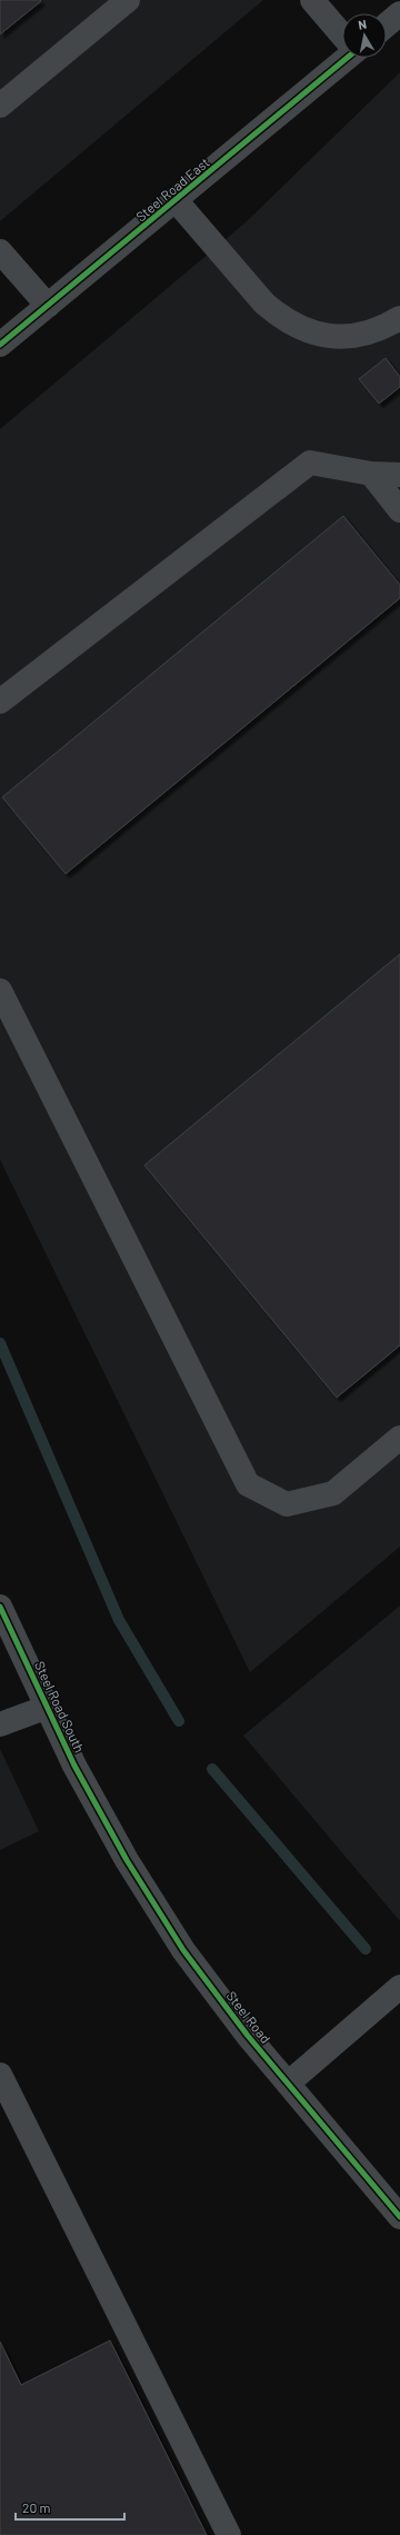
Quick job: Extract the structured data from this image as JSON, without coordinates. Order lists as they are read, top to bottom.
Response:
{
  "streets": {
    "street": ["Steel Road East", "Steel Road South", "Steel Road"]
  },
  "crossings": [
    ["Steel Road South", "Steel Road"]
  ],
  "scale_bar": "20 m",
  "north": "top"
}
